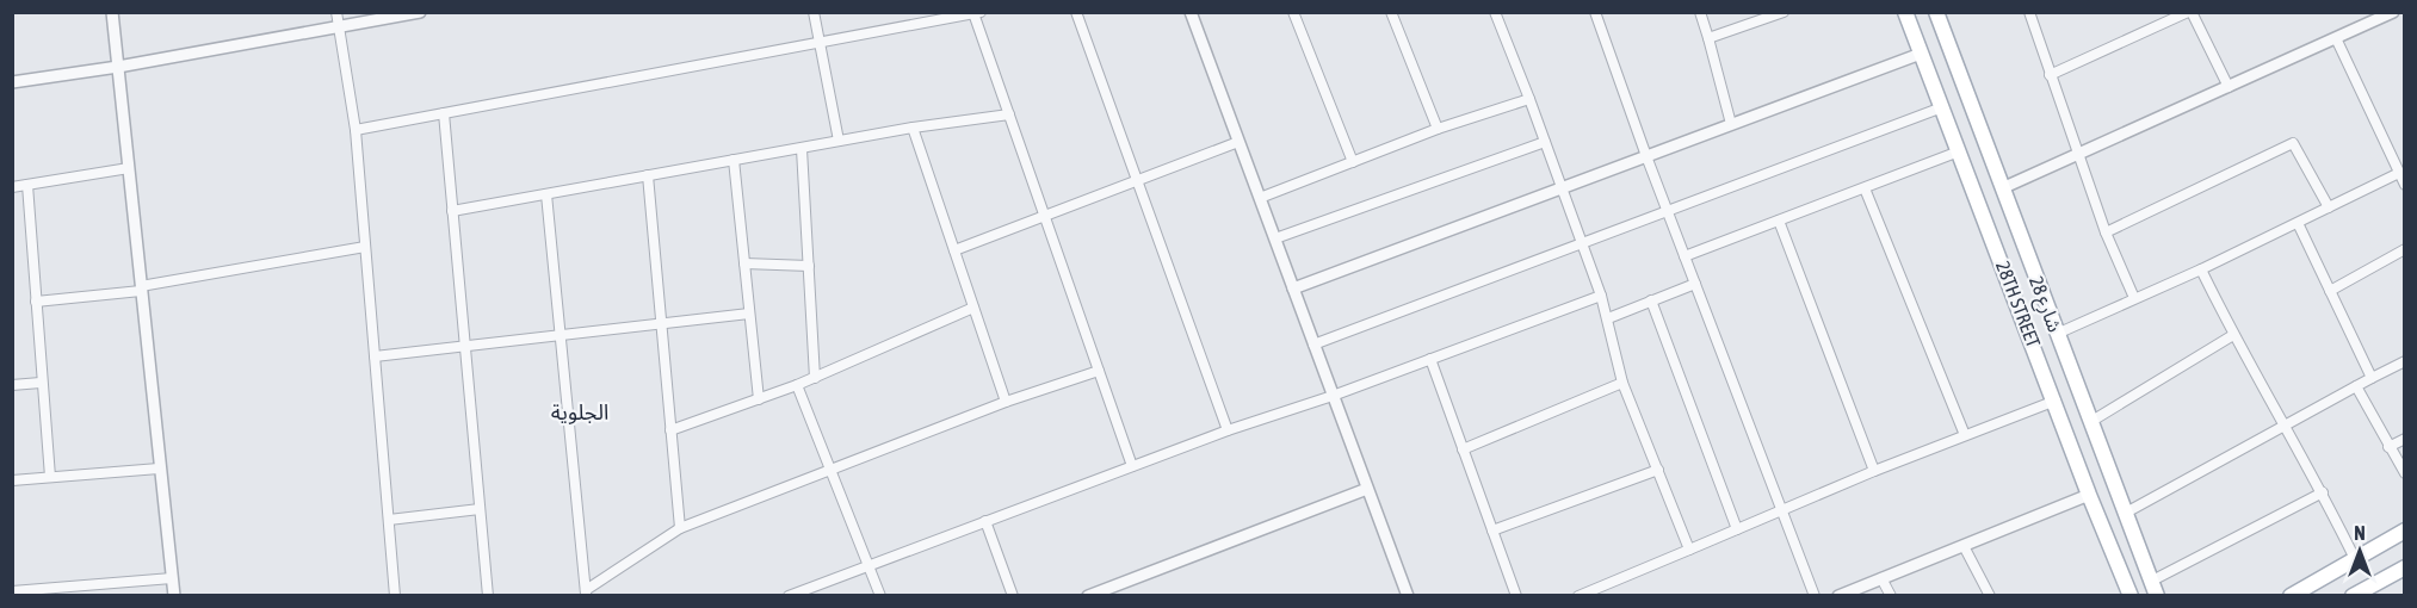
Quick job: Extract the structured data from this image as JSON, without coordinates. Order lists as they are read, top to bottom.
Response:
{
  "streets": {
    "main road": ["28TH STREET", "شارع 28"]
  },
  "districts": ["الجلوية"],
  "north": "top"
}
